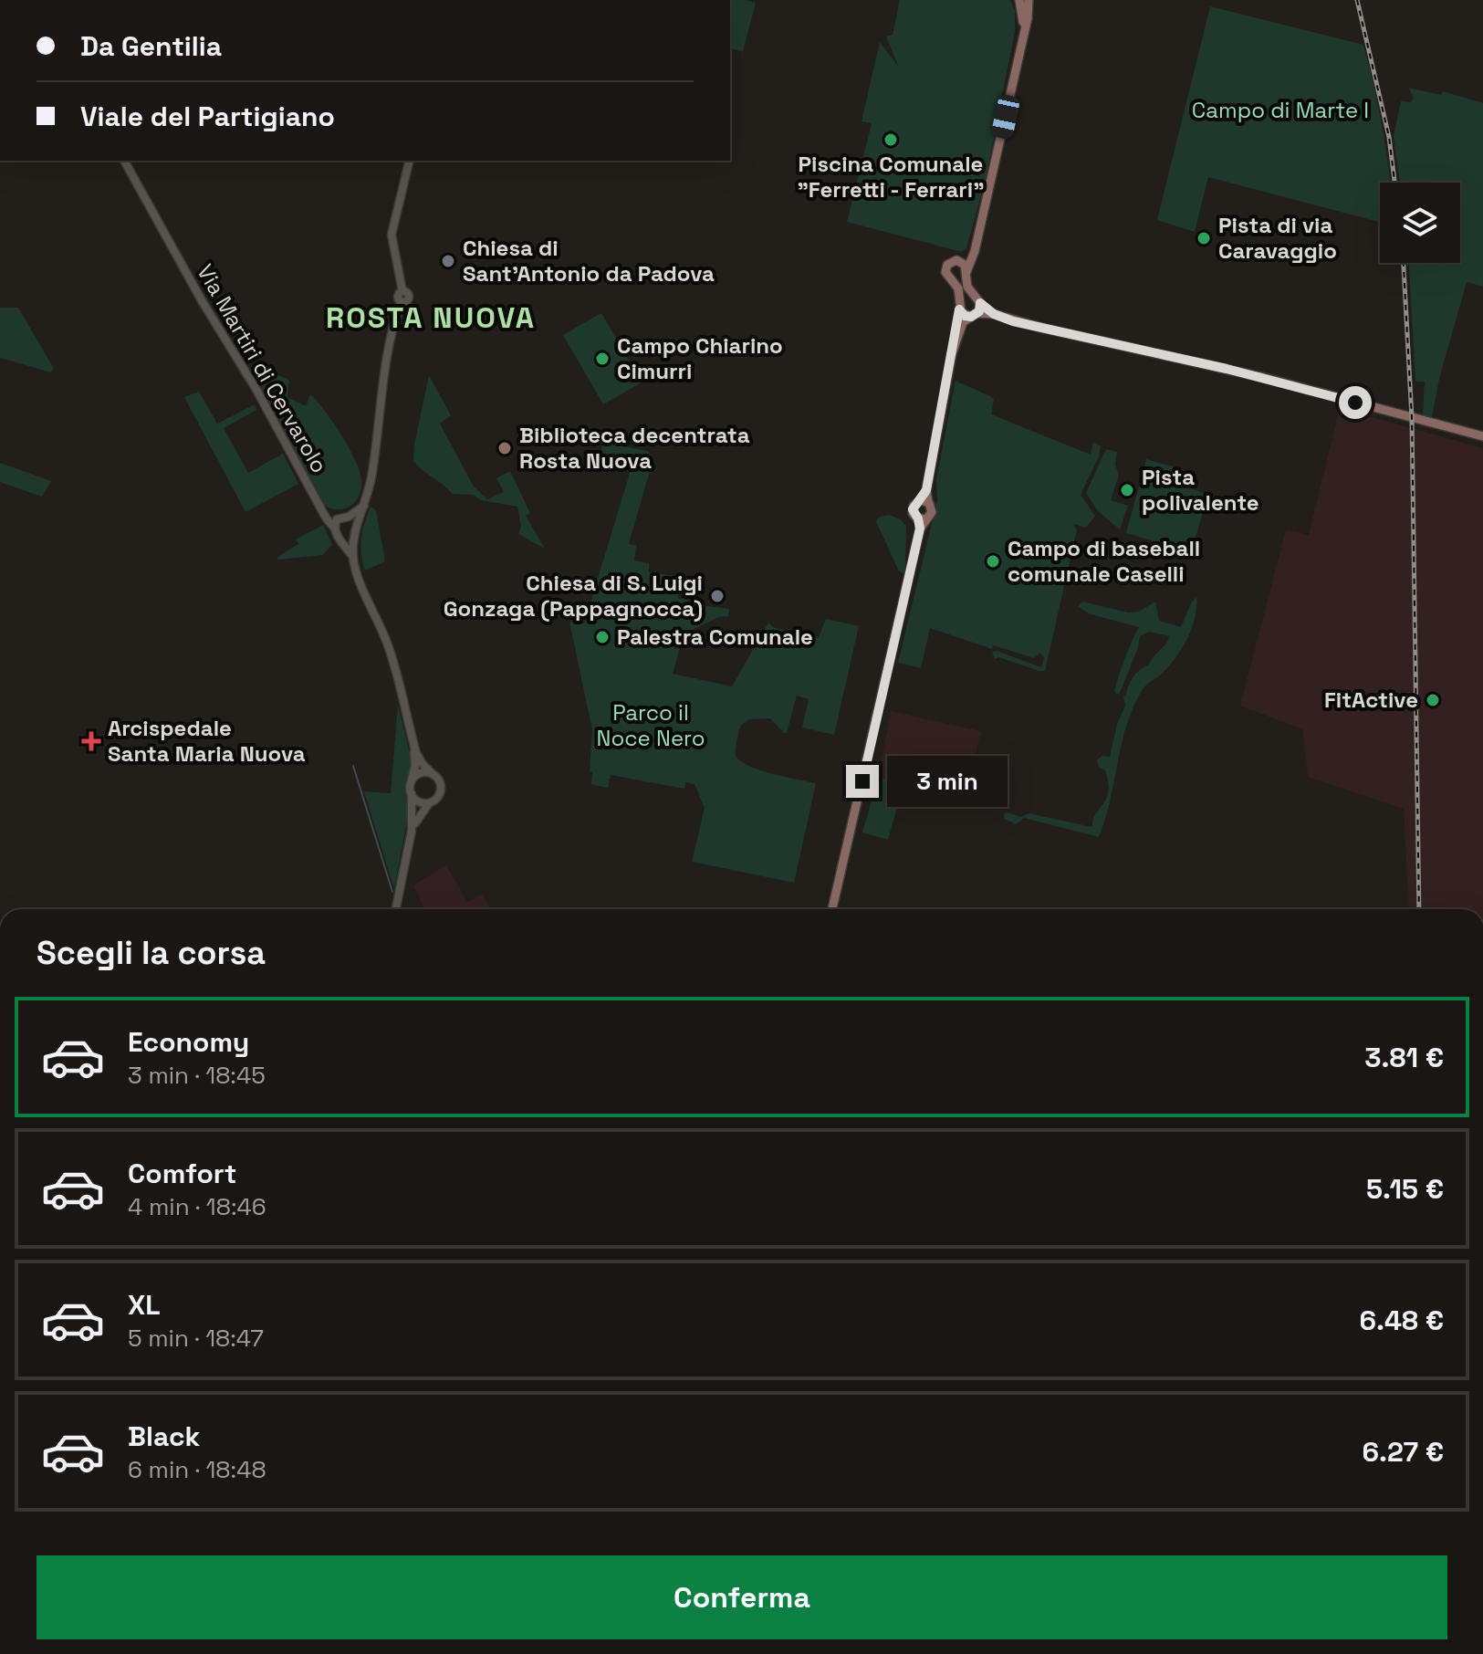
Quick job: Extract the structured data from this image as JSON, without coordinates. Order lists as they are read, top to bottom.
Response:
{
  "streets": {
    "street": ["Via Martiri di Cervarolo"]
  },
  "districts": ["ROSTA NUOVA"],
  "parks": ["Campo di Marte I", "Parco il Noce Nero"],
  "places": {
    "other": [
      "Piscina Comunale \"Ferretti - Ferrari\"",
      "Pista di via Caravaggio",
      "Chiesa di Sant'Antonio da Padova",
      "Campo Chiarino Cimurri",
      "Biblioteca decentrata Rosta Nuova",
      "Pista polivalente",
      "Campo di baseball comunale Caselli",
      "Chiesa di S. Luigi Gonzaga (Pappagnocca)",
      "Palestra Comunale",
      "FitActive"
    ],
    "health": ["Arcispedale Santa Maria Nuova"]
  },
  "page": {
    "banner": ["Da Gentilia", "Viale del Partigiano"],
    "bubble": "3 min",
    "heading": "Scegli la corsa",
    "list": [
      {
        "name": "Economy",
        "note": "3 min · 18:45",
        "value": "3.81 €"
      },
      {
        "name": "Comfort",
        "note": "4 min · 18:46",
        "value": "5.15 €"
      },
      {
        "name": "XL",
        "note": "5 min · 18:47",
        "value": "6.48 €"
      },
      {
        "name": "Black",
        "note": "6 min · 18:48",
        "value": "6.27 €"
      }
    ],
    "buttons": "Conferma"
  }
}
